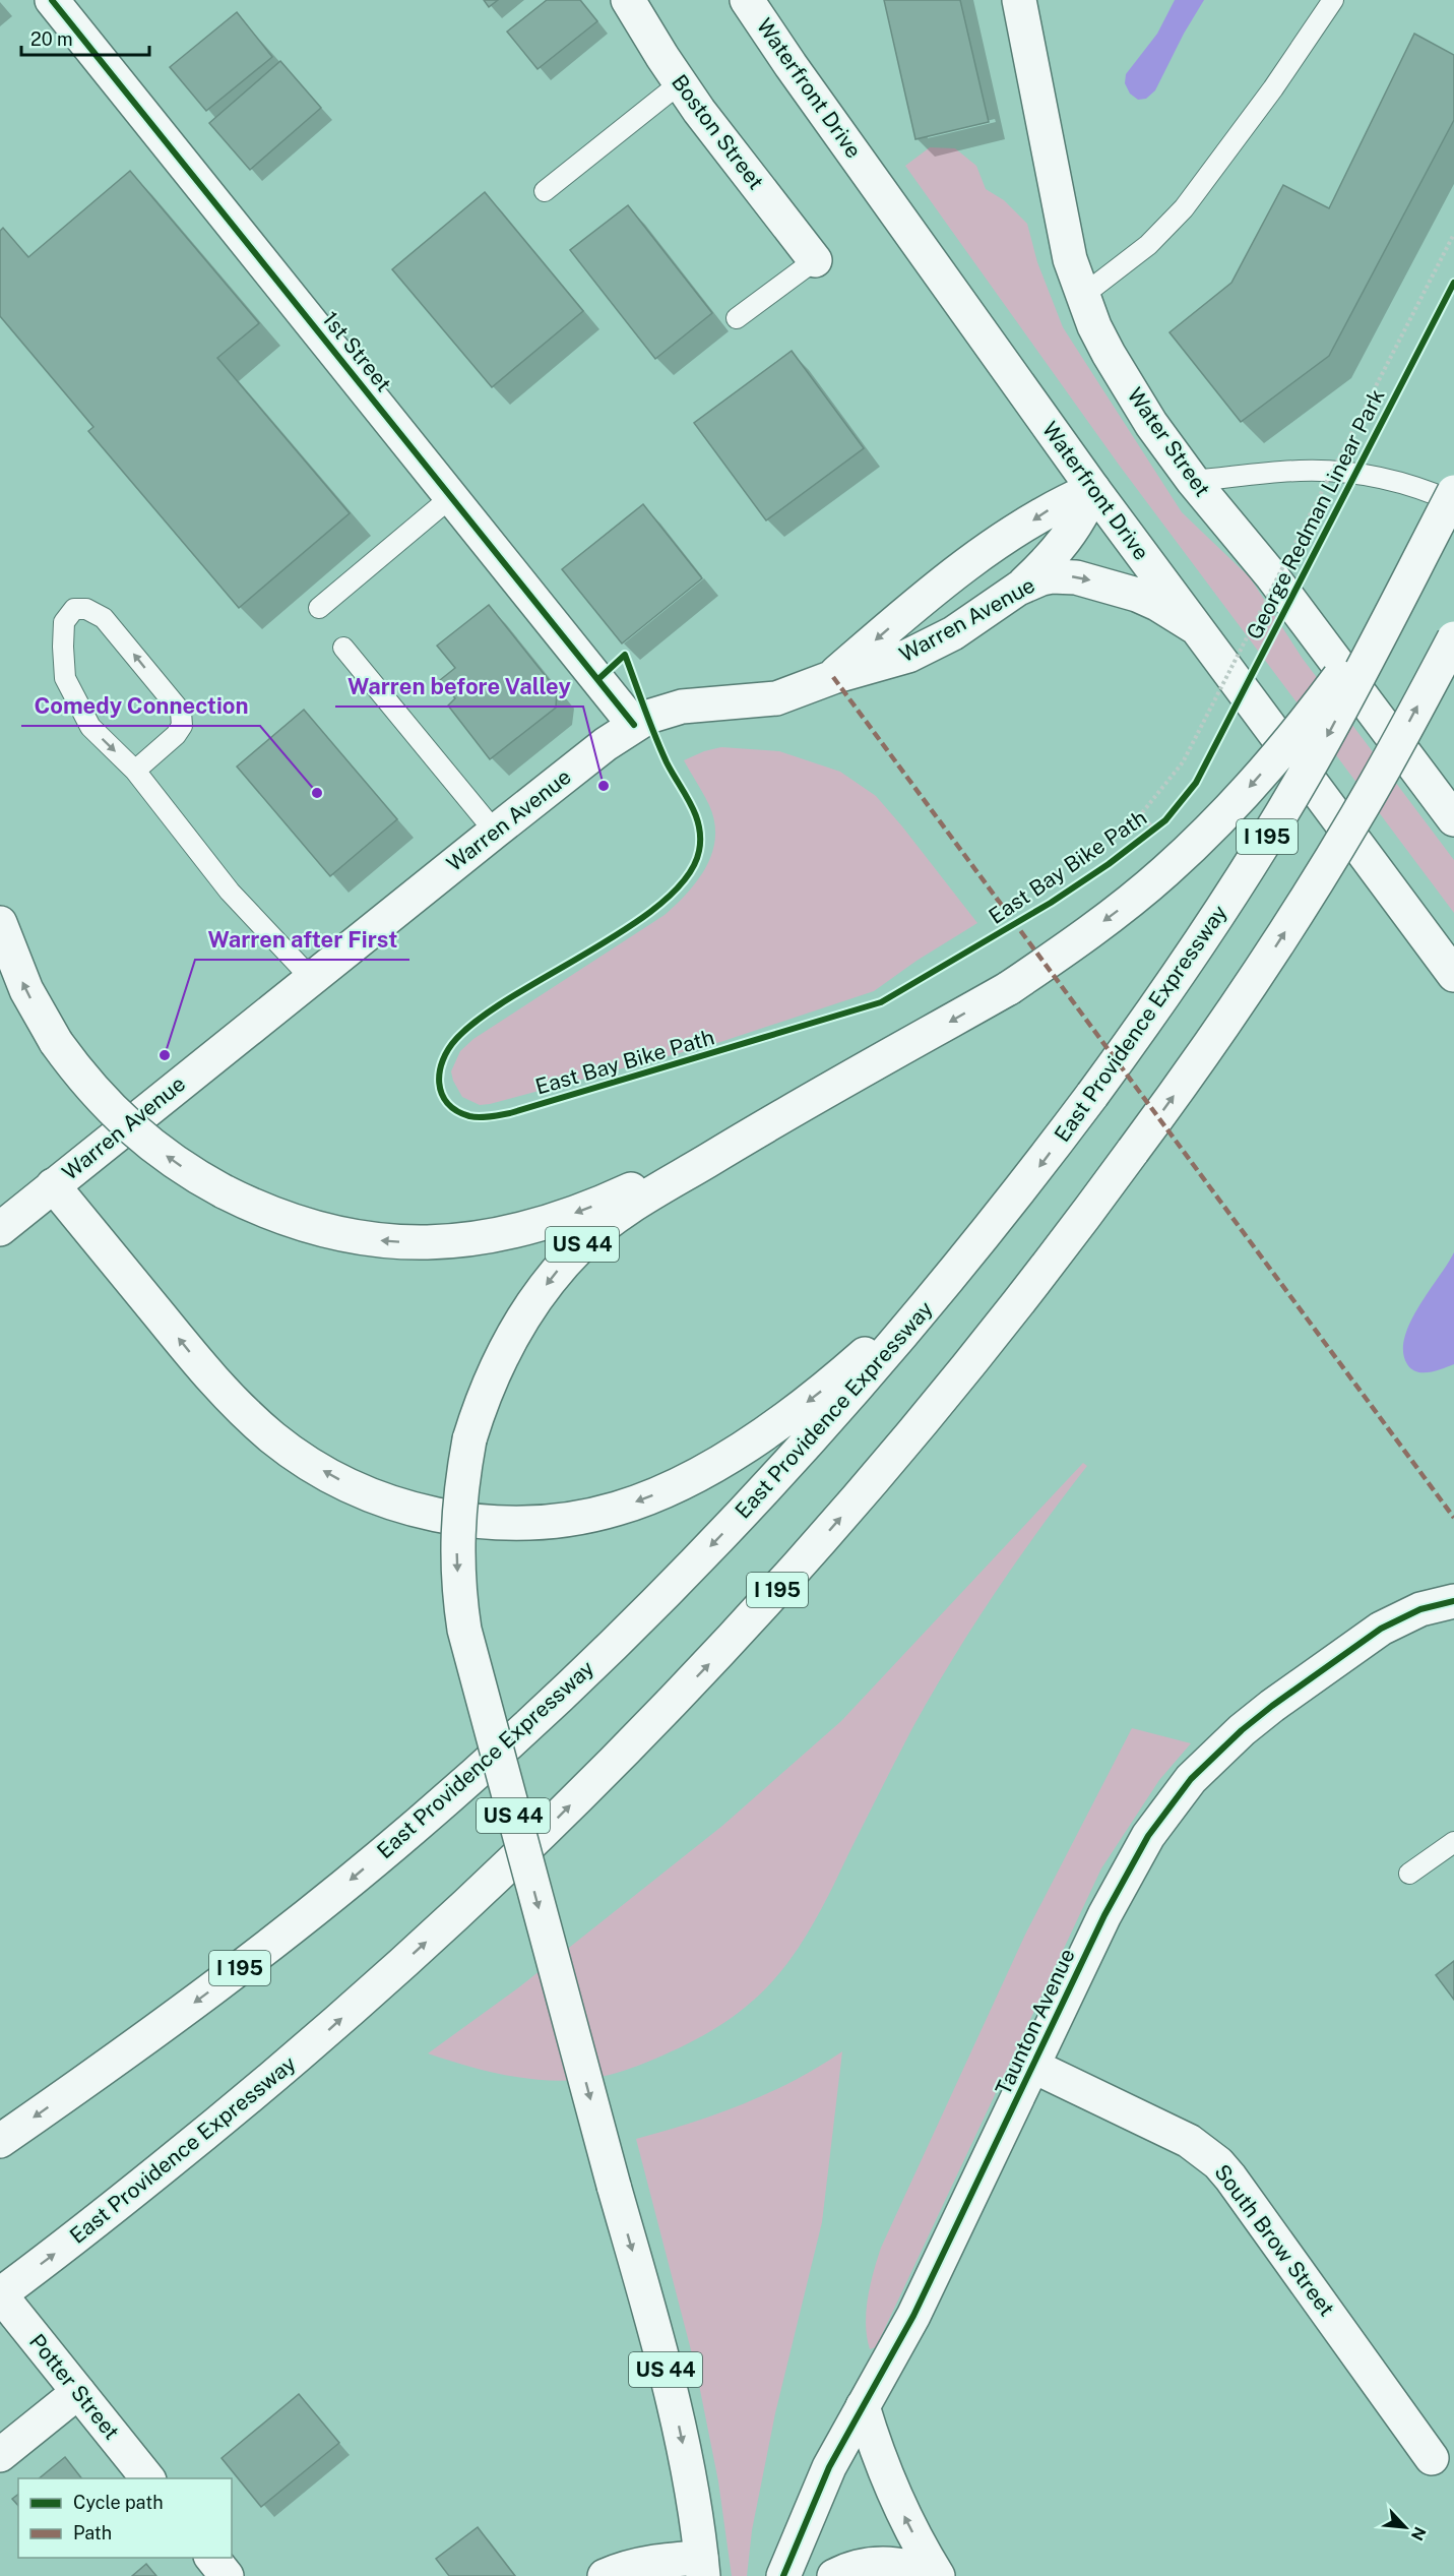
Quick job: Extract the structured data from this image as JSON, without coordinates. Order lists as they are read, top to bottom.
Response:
{
  "streets": {
    "main road": [
      "Waterfront Drive",
      "Boston Street",
      "1st Street",
      "Water Street",
      "Warren Avenue",
      "I 195",
      "East Providence Expressway",
      "US 44",
      "Taunton Avenue",
      "South Brow Street",
      "Potter Street"
    ],
    "path": ["East Bay Bike Path"],
    "cycle path": ["George Redman Linear Park"]
  },
  "crossings": [
    ["Waterfront Drive", "Warren Avenue"],
    ["1st Street", "Warren Avenue"],
    ["East Providence Expressway", "US 44"],
    ["East Providence Expressway", "Potter Street"],
    ["Taunton Avenue", "South Brow Street"]
  ],
  "places": ["Warren before Valley", "Comedy Connection", "Warren after First"],
  "legend": ["Cycle path", "Path"],
  "scale_bar": "20 m",
  "north": "bottom right"
}
